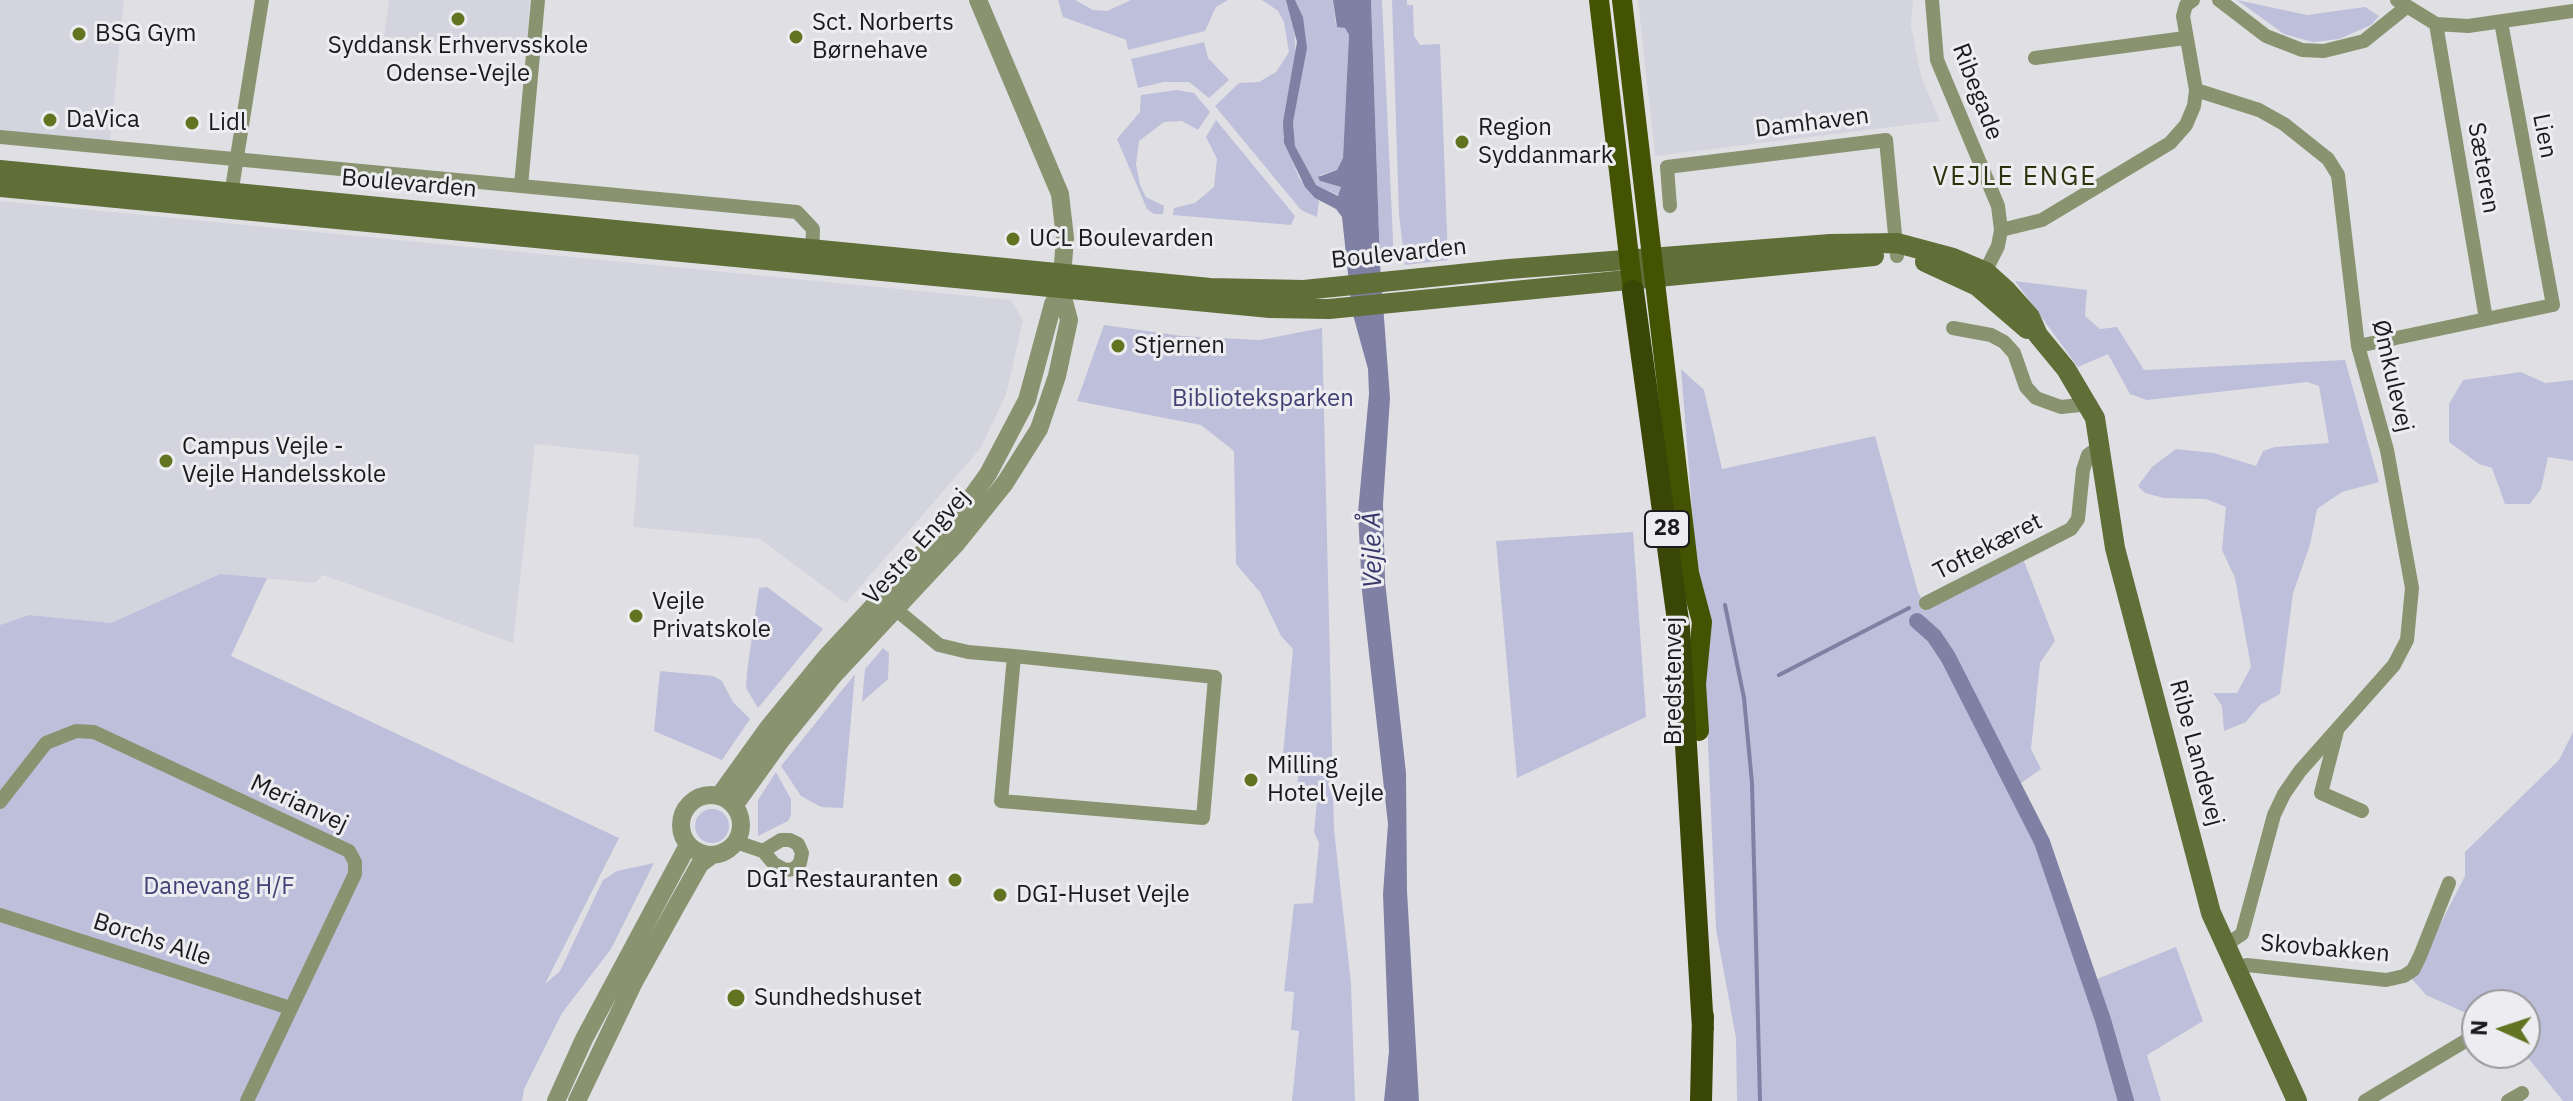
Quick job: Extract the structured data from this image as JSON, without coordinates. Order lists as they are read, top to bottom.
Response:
{
  "streets": {
    "highway": ["28", "Bredstenvej"],
    "main road": ["Boulevarden", "Ribe Landevej"],
    "street": [
      "Ribegade",
      "Damhaven",
      "Lien",
      "Sæteren",
      "Ømkulevej",
      "Vestre Engvej",
      "Toftekæret",
      "Merianvej",
      "Borchs Alle",
      "Skovbakken"
    ]
  },
  "crossings": [
    ["Damhaven", "Boulevarden"],
    ["Lien", "Sæteren"],
    ["Boulevarden", "28"],
    ["Boulevarden", "Vestre Engvej"],
    ["Boulevarden", "Bredstenvej"],
    ["Boulevarden", "Ribe Landevej"],
    ["Ømkulevej", "Ribe Landevej"],
    ["28", "Bredstenvej"],
    ["Toftekæret", "Ribe Landevej"],
    ["Ribe Landevej", "Skovbakken"],
    ["Merianvej", "Borchs Alle"]
  ],
  "districts": ["VEJLE ENGE"],
  "water": ["Vejle Å"],
  "parks": ["Biblioteksparken", "Danevang H/F"],
  "places": [
    "Syddansk Erhvervsskole Odense-Vejle",
    "BSG Gym",
    "Sct. Norberts Børnehave",
    "DaVica",
    "Lidl",
    "Region Syddanmark",
    "UCL Boulevarden",
    "Stjernen",
    "Campus Vejle - Vejle Handelsskole",
    "Vejle Privatskole",
    "Milling Hotel Vejle",
    "DGI Restauranten",
    "DGI-Huset Vejle",
    "Sundhedshuset"
  ],
  "north": "left"
}
